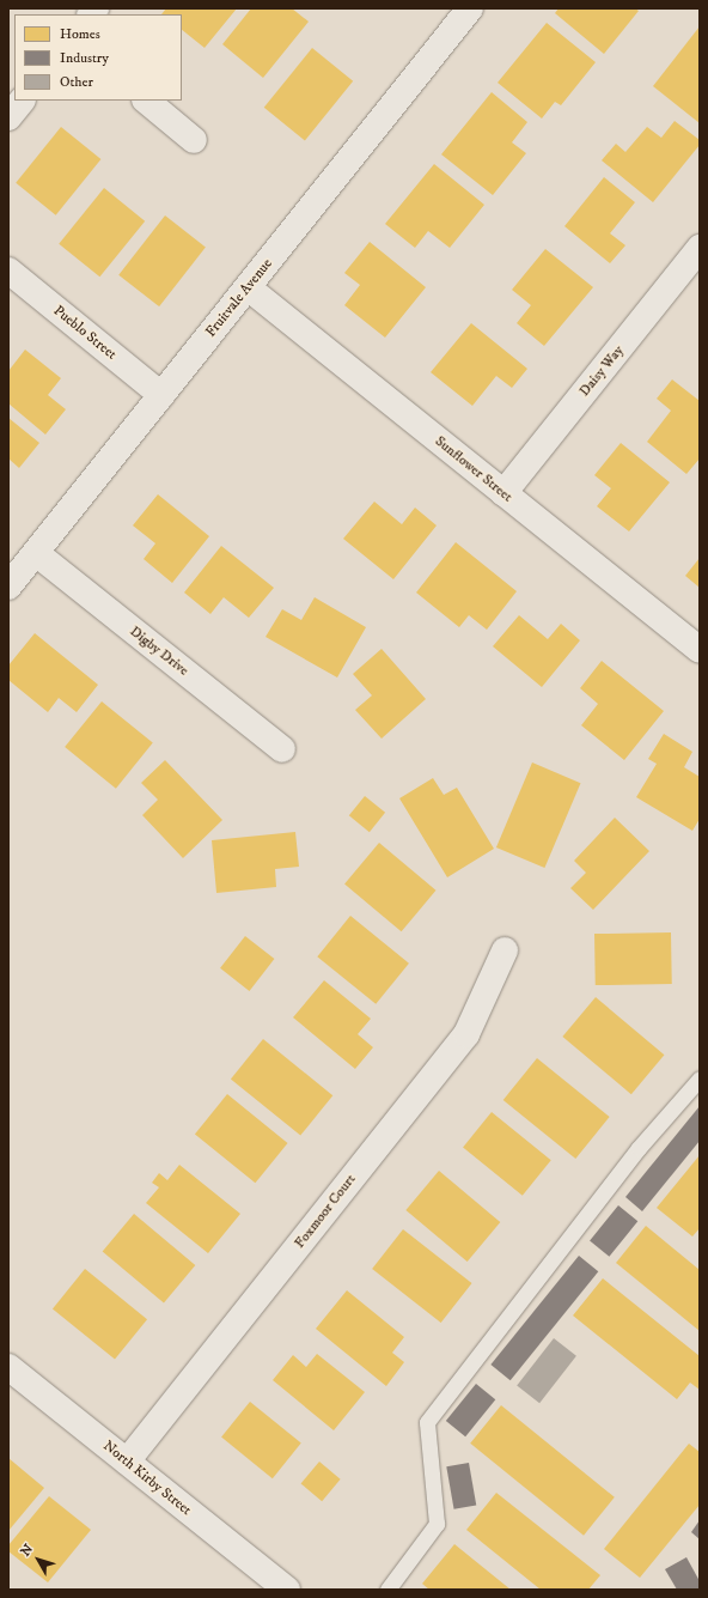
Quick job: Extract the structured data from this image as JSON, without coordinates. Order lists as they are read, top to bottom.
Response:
{
  "streets": {
    "street": [
      "Fruitvale Avenue",
      "Pueblo Street",
      "Daisy Way",
      "Sunflower Street",
      "Digby Drive",
      "Foxmoor Court",
      "North Kirby Street"
    ]
  },
  "crossings": [
    ["Fruitvale Avenue", "Pueblo Street"],
    ["Fruitvale Avenue", "Sunflower Street"],
    ["Fruitvale Avenue", "Digby Drive"],
    ["Daisy Way", "Sunflower Street"],
    ["Foxmoor Court", "North Kirby Street"]
  ],
  "legend": ["Homes", "Industry", "Other"],
  "north": "top left"
}
